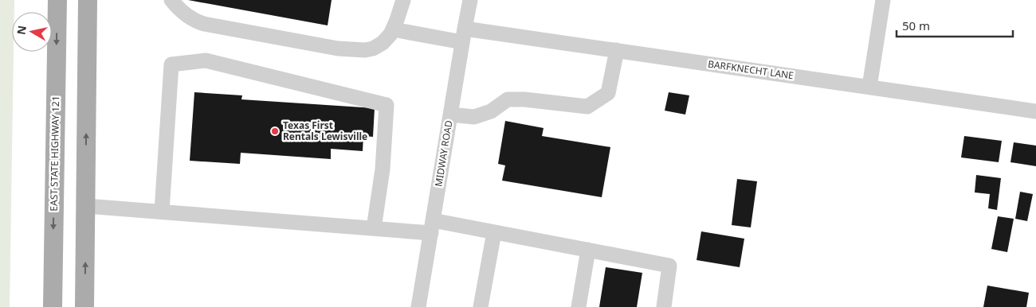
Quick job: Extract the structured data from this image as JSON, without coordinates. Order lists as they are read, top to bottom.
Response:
{
  "streets": {
    "main road": ["EAST STATE HIGHWAY 121"],
    "street": ["BARFKNECHT LANE", "MIDWAY ROAD"]
  },
  "crossings": [
    ["BARFKNECHT LANE", "MIDWAY ROAD"]
  ],
  "places": ["Texas First Rentals Lewisville"],
  "scale_bar": "50 m",
  "north": "left"
}
